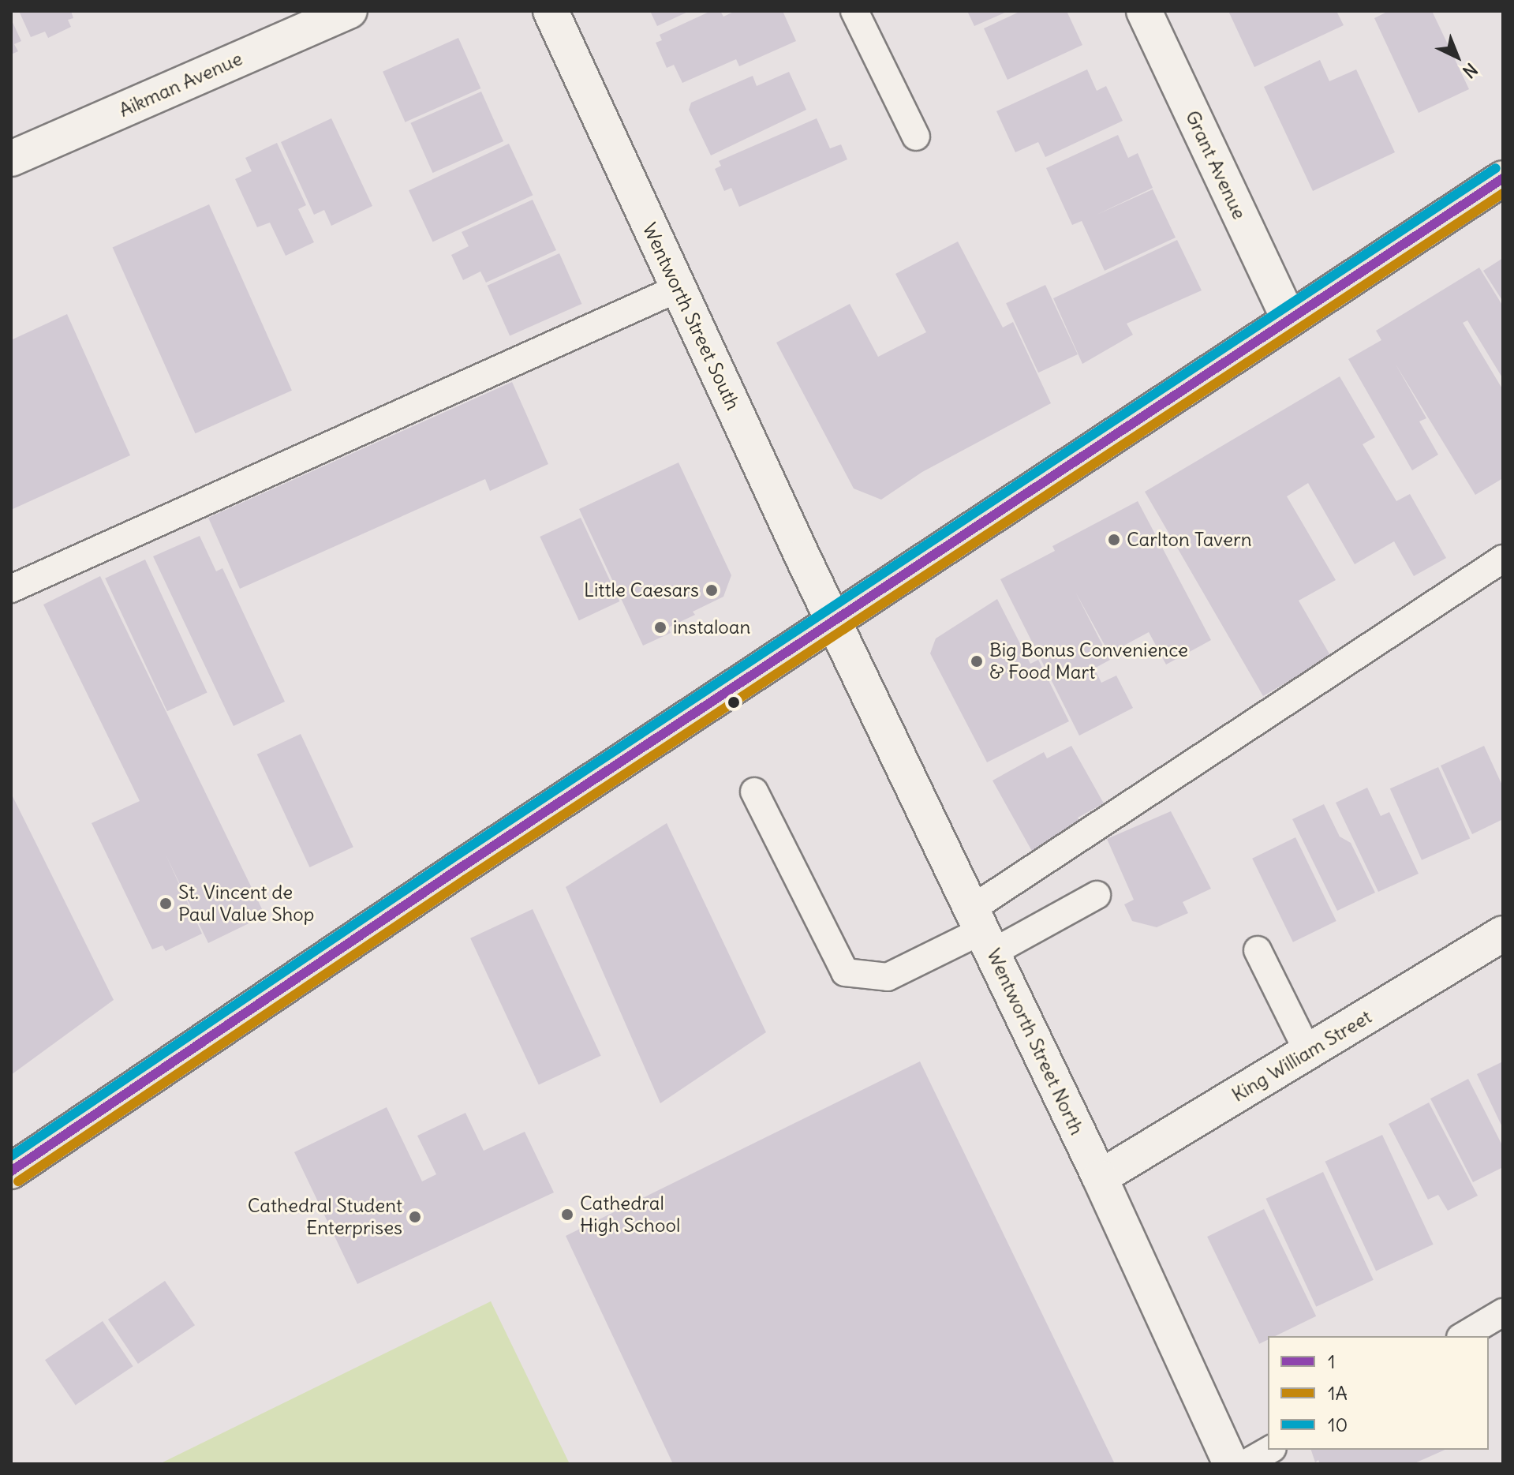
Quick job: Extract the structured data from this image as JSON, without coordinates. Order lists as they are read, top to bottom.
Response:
{
  "streets": {
    "main road": [
      "Aikman Avenue",
      "Grant Avenue",
      "Wentworth Street South",
      "Wentworth Street North",
      "King William Street"
    ]
  },
  "crossings": [
    ["Wentworth Street South", "Wentworth Street North"],
    ["Wentworth Street North", "King William Street"]
  ],
  "places": [
    "Carlton Tavern",
    "Little Caesars",
    "instaloan",
    "Big Bonus Convenience & Food Mart",
    "St. Vincent de Paul Value Shop",
    "Cathedral High School",
    "Cathedral Student Enterprises"
  ],
  "lines": ["transit line 10", "transit line 1", "transit line 1A"],
  "legend": ["1", "1A", "10"],
  "north": "bottom right"
}
